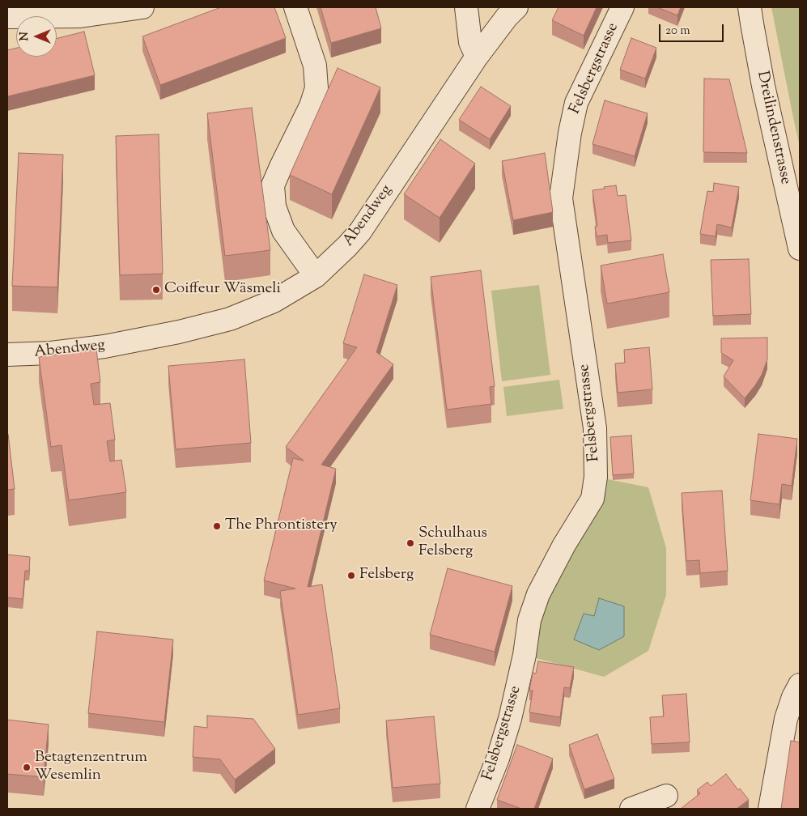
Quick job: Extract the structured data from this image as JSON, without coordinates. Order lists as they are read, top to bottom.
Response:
{
  "streets": {
    "street": ["Felsbergstrasse", "Dreilindenstrasse", "Abendweg"]
  },
  "places": [
    "Coiffeur Wäsmeli",
    "The Phrontistery",
    "Schulhaus Felsberg",
    "Felsberg",
    "Betagtenzentrum Wesemlin"
  ],
  "scale_bar": "20 m",
  "north": "left"
}
